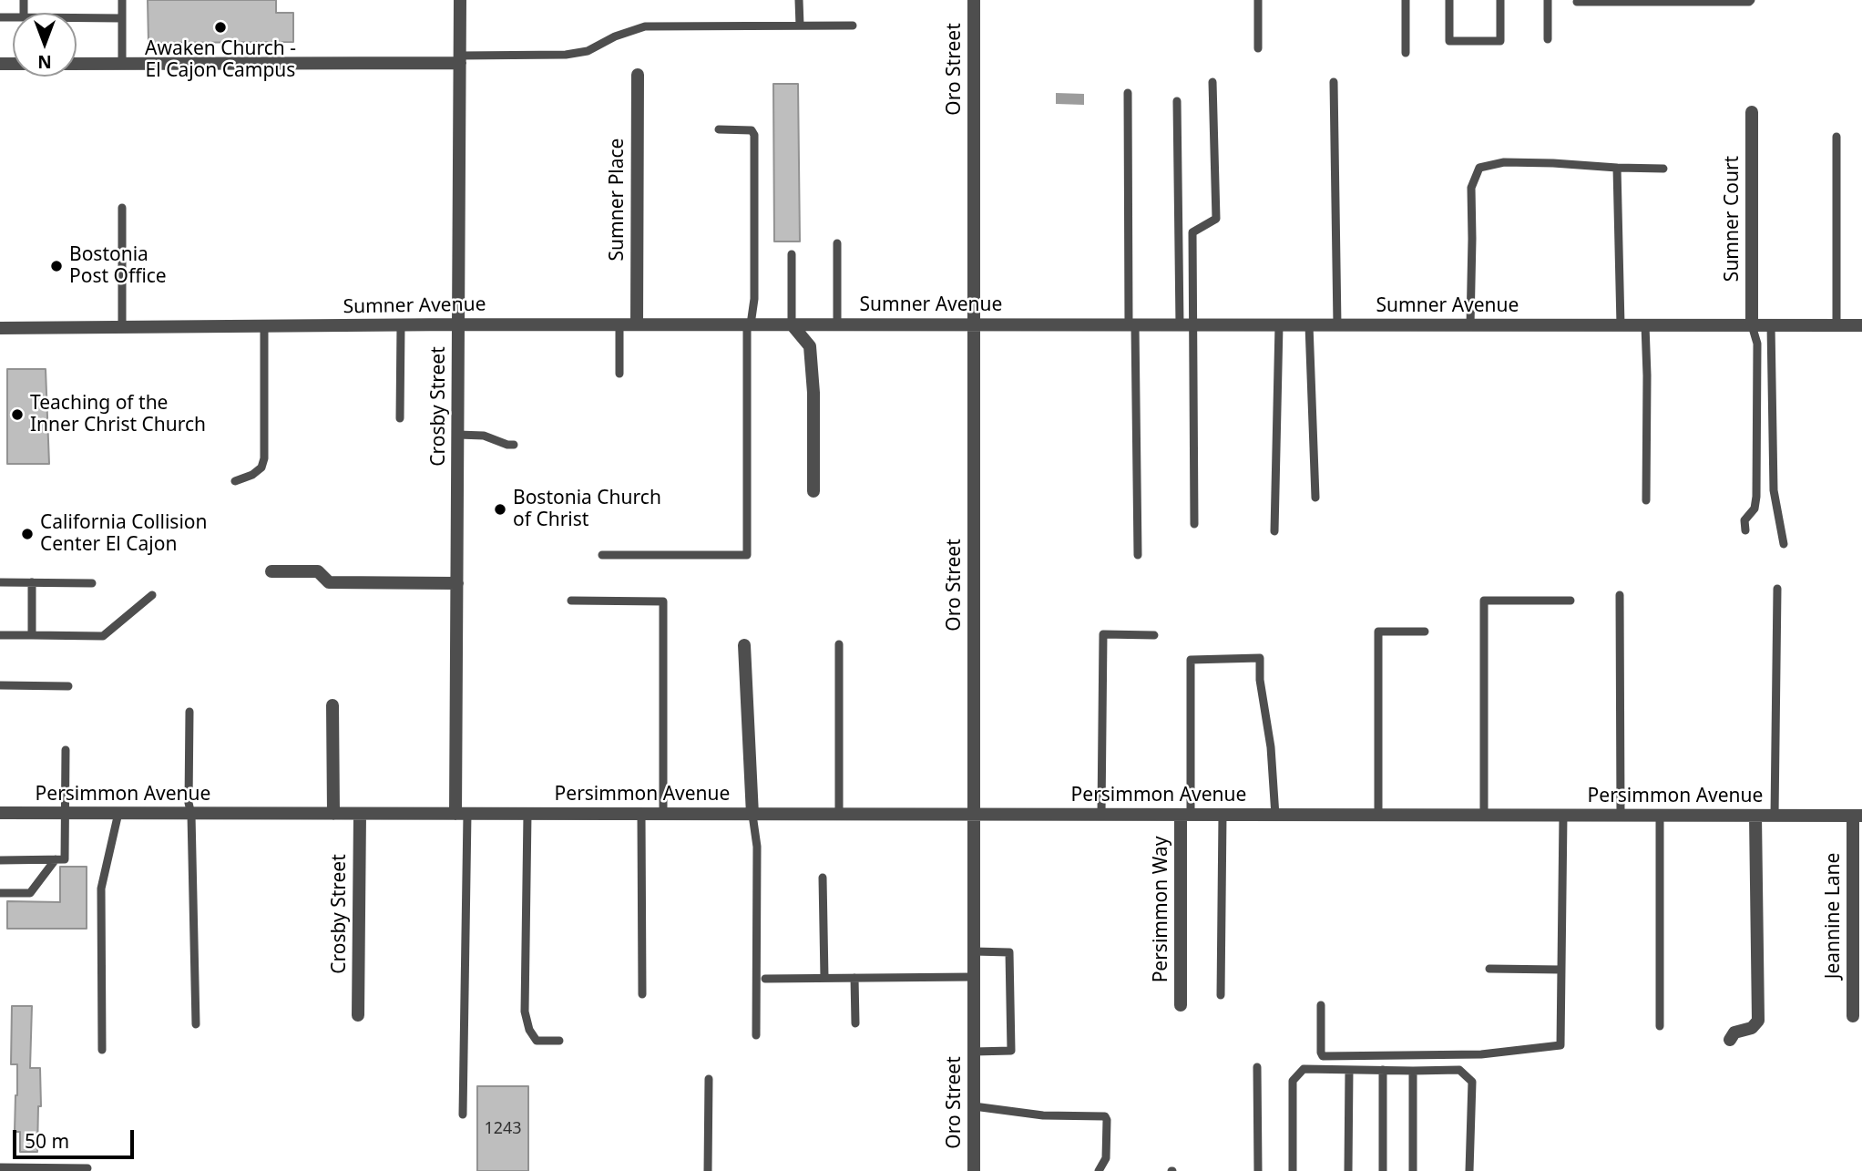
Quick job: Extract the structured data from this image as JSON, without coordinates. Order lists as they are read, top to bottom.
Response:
{
  "streets": {
    "street": [
      "Oro Street",
      "Sumner Place",
      "Sumner Court",
      "Sumner Avenue",
      "Crosby Street",
      "Persimmon Avenue",
      "Persimmon Way",
      "Jeannine Lane"
    ]
  },
  "crossings": [
    ["Oro Street", "Sumner Avenue"],
    ["Oro Street", "Persimmon Avenue"],
    ["Sumner Place", "Sumner Avenue"],
    ["Sumner Court", "Sumner Avenue"],
    ["Sumner Avenue", "Crosby Street"],
    ["Crosby Street", "Persimmon Avenue"],
    ["Persimmon Avenue", "Persimmon Way"],
    ["Persimmon Avenue", "Jeannine Lane"]
  ],
  "places": [
    "Awaken Church - El Cajon Campus",
    "Bostonia Post Office",
    "Teaching of the Inner Christ Church",
    "Bostonia Church of Christ",
    "California Collision Center El Cajon"
  ],
  "house_numbers": ["1243"],
  "scale_bar": "50 m",
  "north": "bottom"
}
